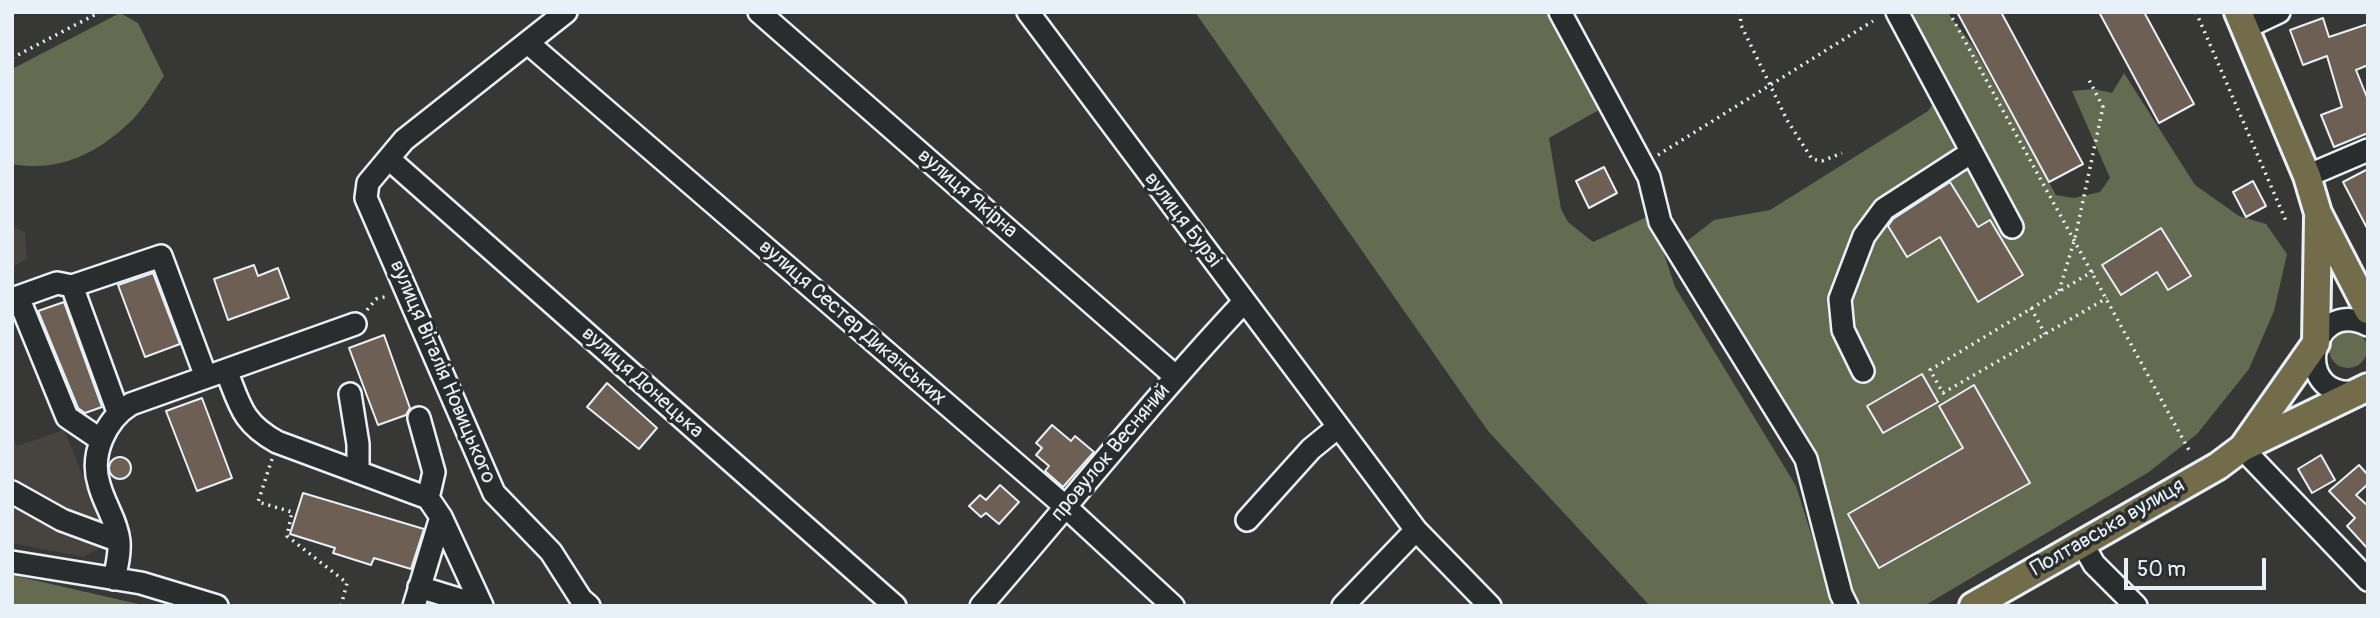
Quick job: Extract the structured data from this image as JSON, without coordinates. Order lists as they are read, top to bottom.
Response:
{
  "streets": {
    "main road": ["Полтавська вулиця"],
    "street": [
      "вулиця Якірна",
      "вулиця Бурзі",
      "вулиця Сестер Диканських",
      "вулиця Віталія Новицького",
      "вулиця Донецька",
      "провулок Весняний"
    ]
  },
  "crossings": [
    ["вулиця Якірна", "провулок Весняний"],
    ["вулиця Бурзі", "провулок Весняний"],
    ["вулиця Сестер Диканських", "вулиця Віталія Новицького"],
    ["вулиця Сестер Диканських", "провулок Весняний"],
    ["вулиця Віталія Новицького", "вулиця Донецька"]
  ],
  "scale_bar": "50 m"
}
